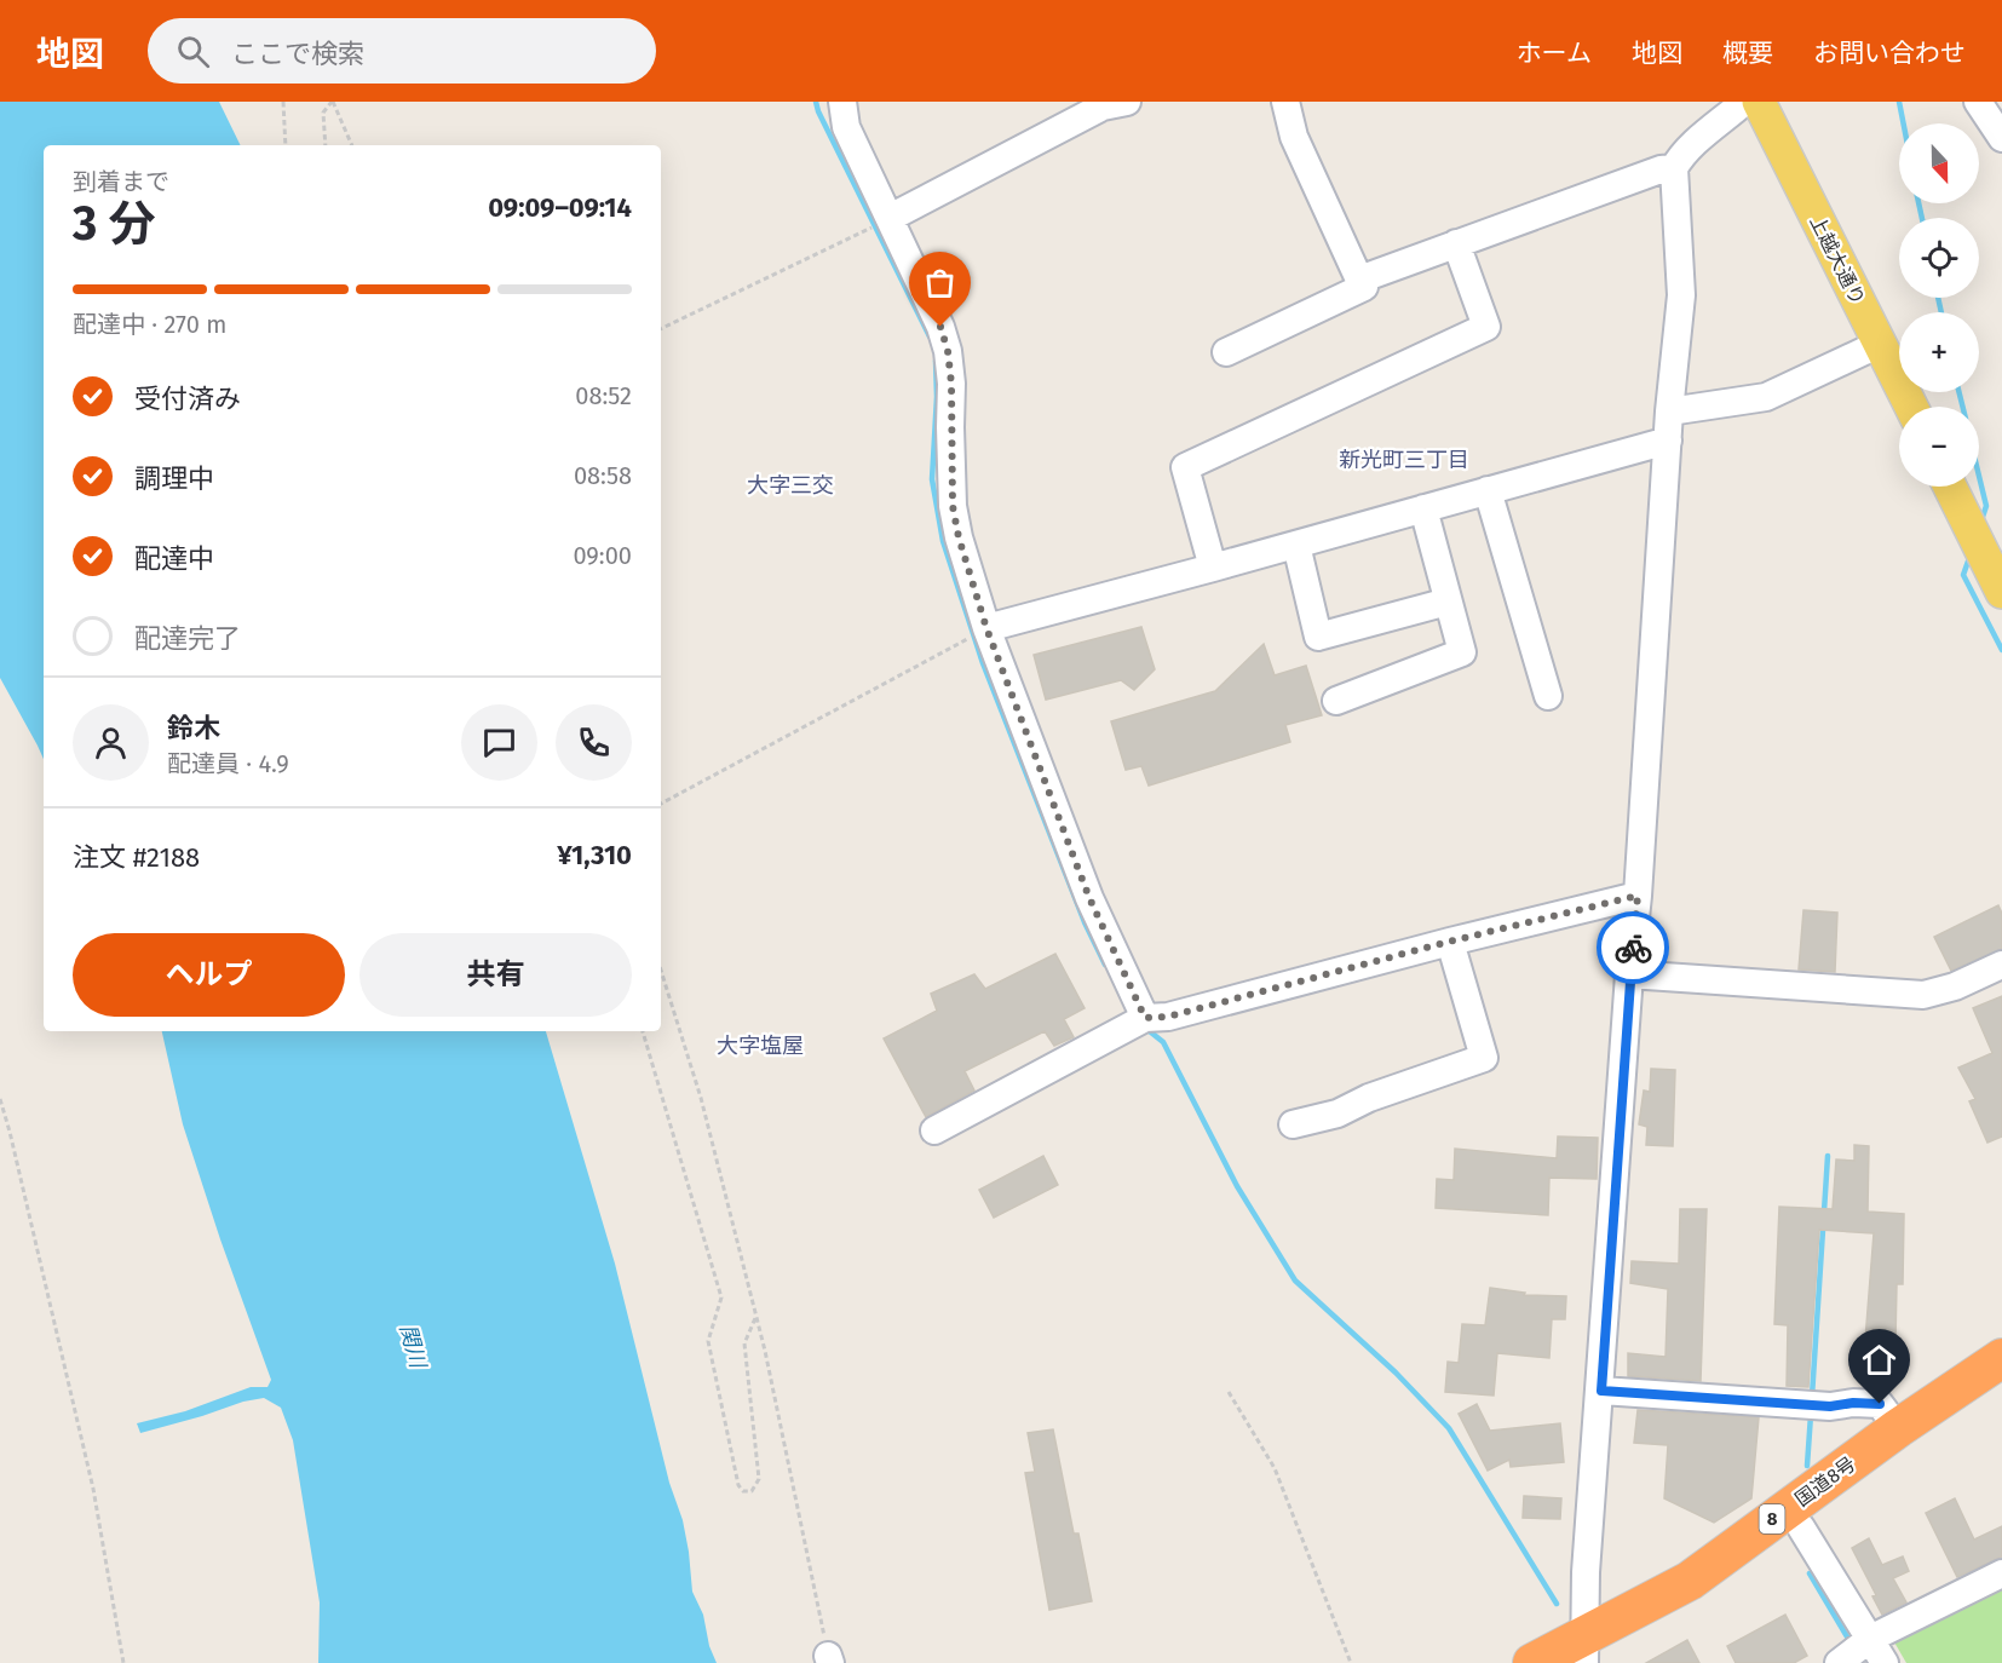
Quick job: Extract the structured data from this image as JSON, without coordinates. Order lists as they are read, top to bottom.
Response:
{
  "streets": {
    "highway": ["国道8号", "8"],
    "main road": ["上越大通り"]
  },
  "districts": ["新光町三丁目", "大字三交", "大字塩屋"],
  "water": ["関川"],
  "north": "bottom",
  "page": {
    "header": "地図",
    "search": "ここで検索",
    "nav": [
      "ホーム",
      "地図",
      "概要",
      "お問い合わせ"
    ],
    "map_buttons": ["+", "−"],
    "heading": ["3 分", "到着まで", "09:09–09:14"],
    "panel": [
      "鈴木",
      "配達員 · 4.9",
      "注文 #2188",
      "¥1,310"
    ],
    "bar": "配達中 · 270 m",
    "list": [
      ["受付済み", "08:52"],
      ["調理中", "08:58"],
      ["配達中", "09:00"],
      "配達完了"
    ],
    "buttons": ["ヘルプ", "共有"]
  }
}
